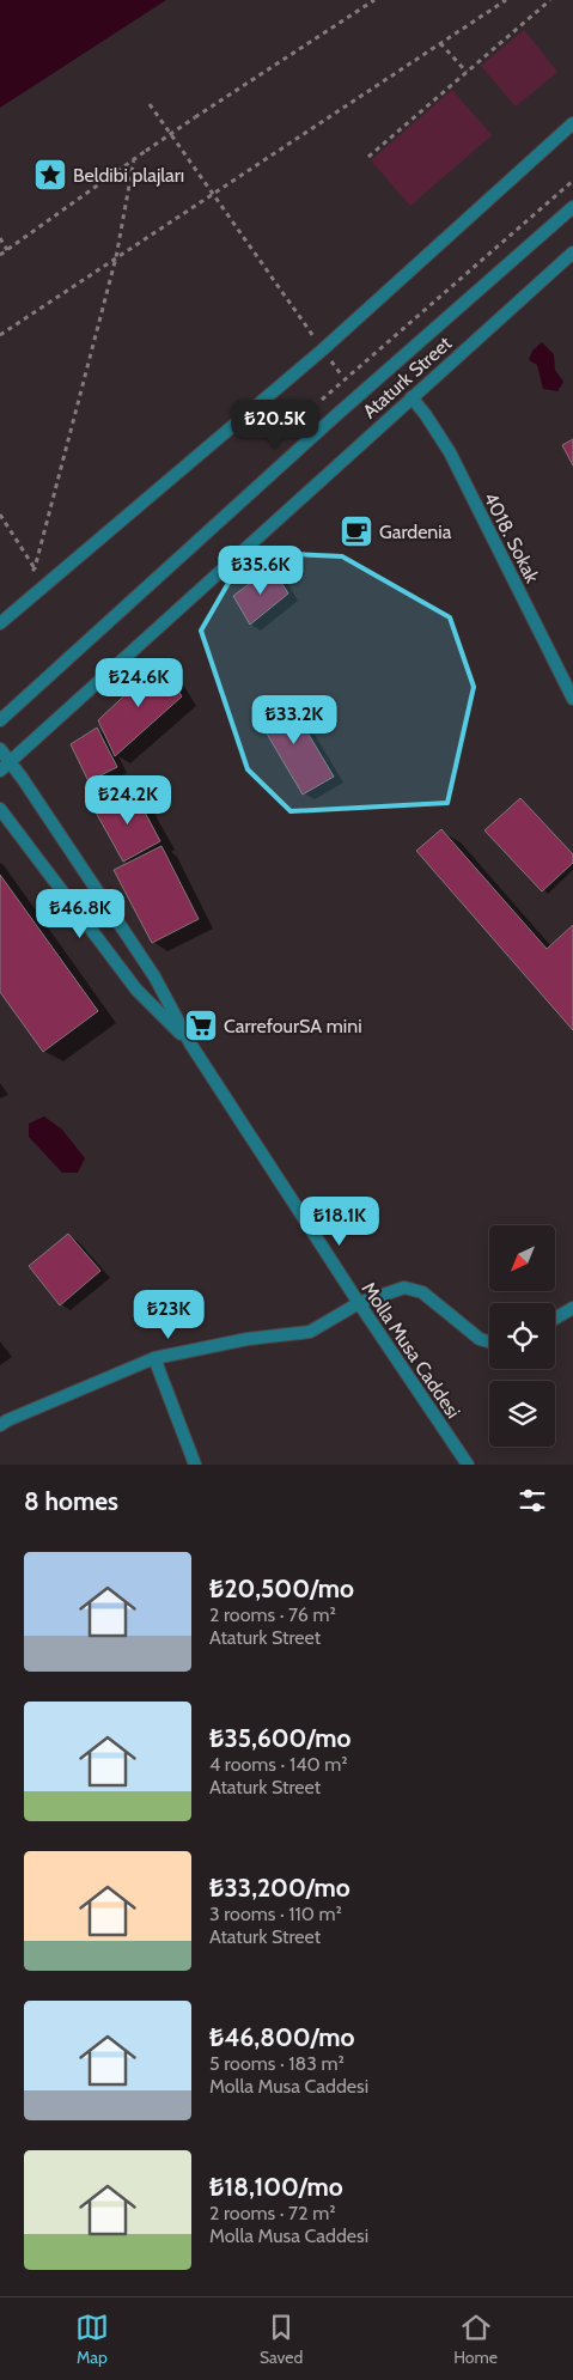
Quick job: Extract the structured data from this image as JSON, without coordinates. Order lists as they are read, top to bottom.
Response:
{
  "streets": {
    "street": ["Ataturk Street", "4018. Sokak", "Molla Musa Caddesi"]
  },
  "crossings": [
    ["Ataturk Street", "4018. Sokak"]
  ],
  "places": {
    "place": ["Beldibi plajları"],
    "cafe": ["Gardenia"],
    "supermarket": ["CarrefourSA mini"]
  },
  "north": "bottom left",
  "page": {
    "price": [
      "₺20.5K",
      "₺35.6K",
      "₺24.6K",
      "₺33.2K",
      "₺24.2K",
      "₺46.8K",
      "₺18.1K",
      "₺23K"
    ],
    "heading": "8 homes",
    "list": [
      {
        "name": "₺20,500/mo",
        "note": "2 rooms · 76 m² · Ataturk Street"
      },
      {
        "name": "₺35,600/mo",
        "note": "4 rooms · 140 m² · Ataturk Street"
      },
      {
        "name": "₺33,200/mo",
        "note": "3 rooms · 110 m² · Ataturk Street"
      },
      {
        "name": "₺46,800/mo",
        "note": "5 rooms · 183 m² · Molla Musa Caddesi"
      },
      {
        "name": "₺18,100/mo",
        "note": "2 rooms · 72 m² · Molla Musa Caddesi"
      }
    ],
    "tabs": ["Map", "Saved", "Home"]
  }
}
